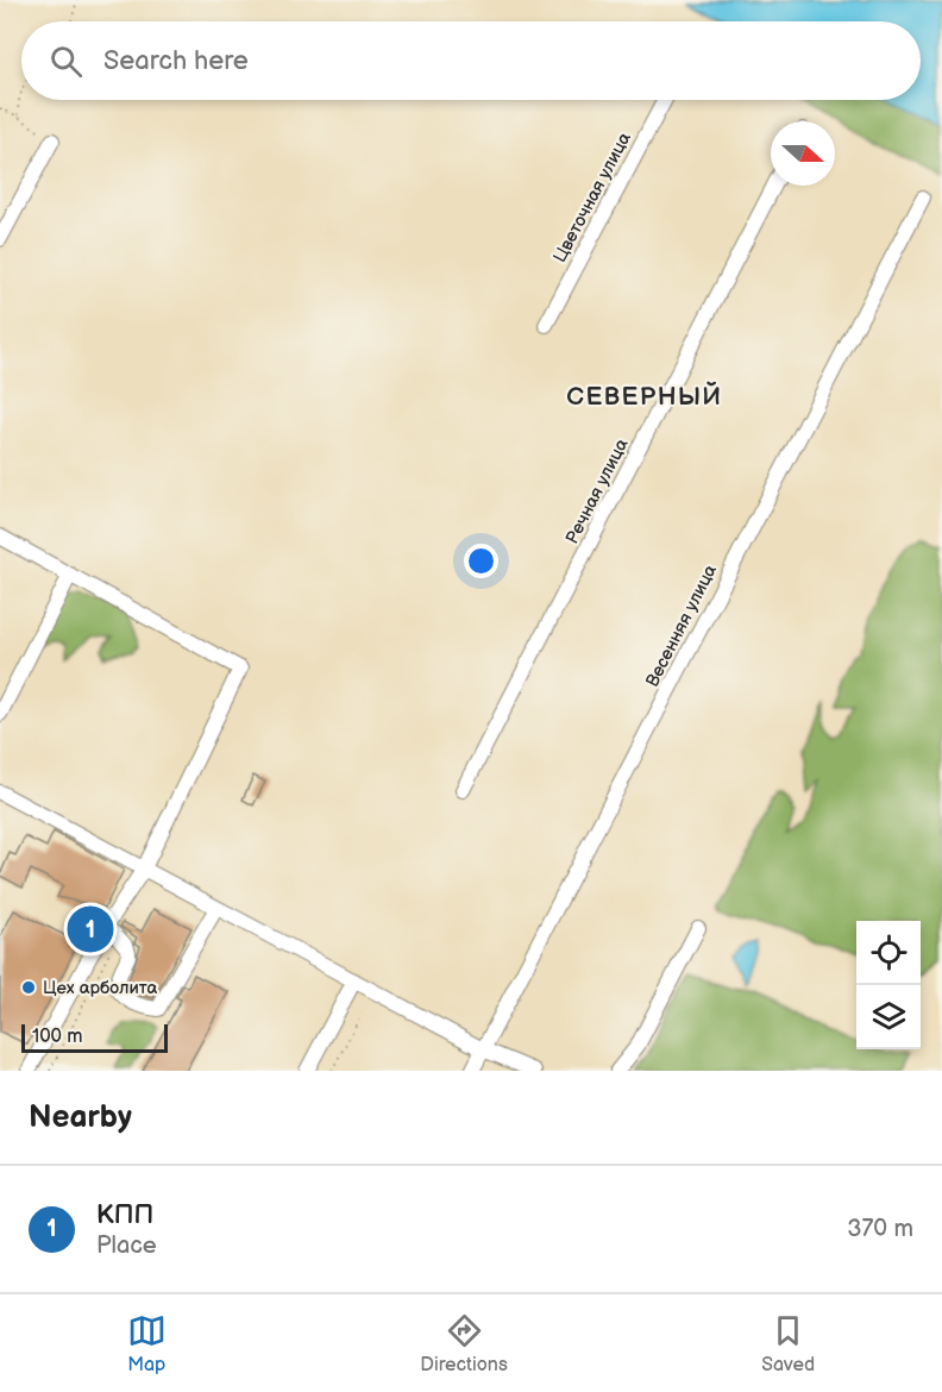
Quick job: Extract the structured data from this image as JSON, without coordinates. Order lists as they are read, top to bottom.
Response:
{
  "streets": {
    "street": ["Цветочная улица", "Речная улица", "Весенняя улица"]
  },
  "districts": ["СЕВЕРНЫЙ"],
  "places": ["Цех арболита"],
  "scale_bar": "100 m",
  "north": "right",
  "page": {
    "search": "Search here",
    "pins": "1",
    "scale": "100 m",
    "heading": "Nearby",
    "list": [
      {
        "mark": "1",
        "name": "КПП",
        "note": "Place",
        "value": "370 m"
      }
    ],
    "nav": ["Map", "Directions", "Saved"]
  }
}
